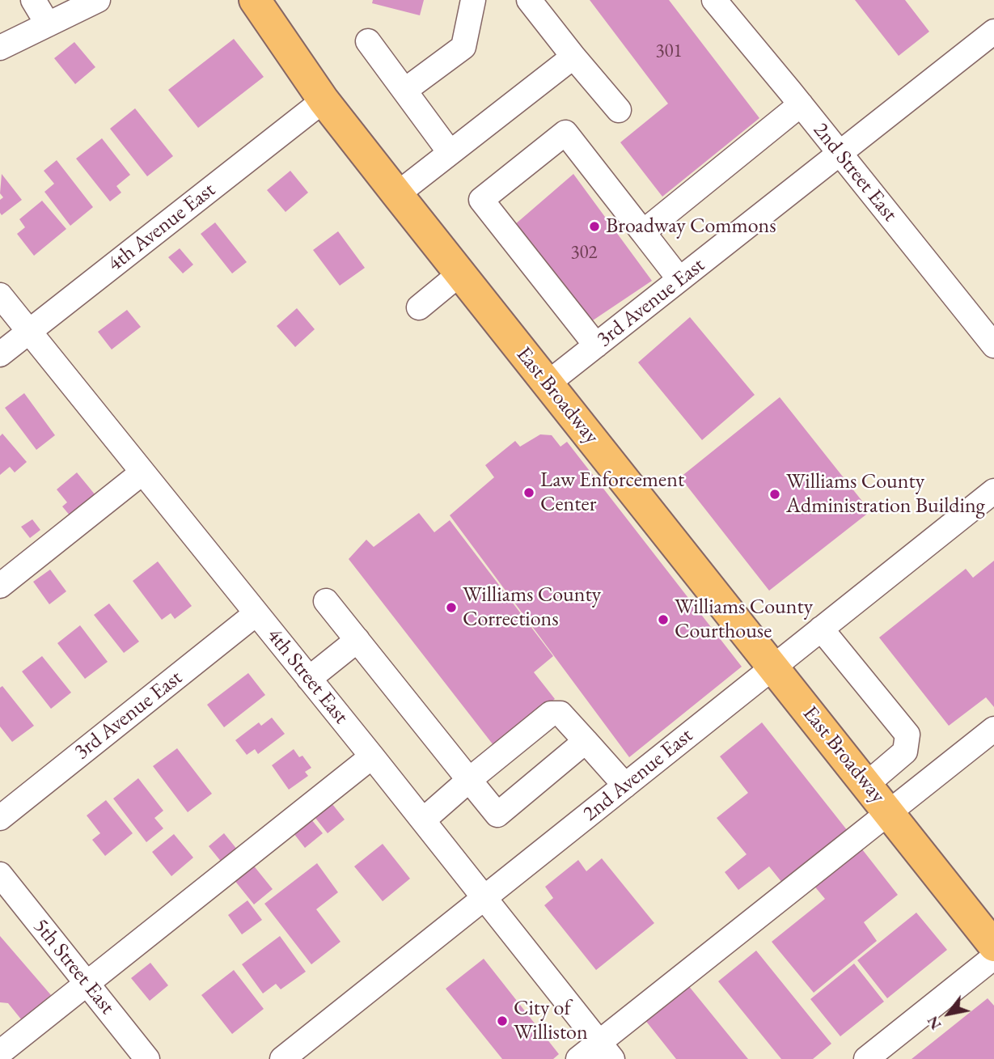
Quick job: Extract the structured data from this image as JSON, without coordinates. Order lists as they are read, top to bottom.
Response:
{
  "streets": {
    "main road": ["East Broadway"],
    "street": [
      "2nd Street East",
      "4th Avenue East",
      "3rd Avenue East",
      "4th Street East",
      "2nd Avenue East",
      "5th Street East"
    ]
  },
  "crossings": [
    ["2nd Street East", "3rd Avenue East"],
    ["4th Avenue East", "East Broadway"],
    ["4th Avenue East", "4th Street East"],
    ["3rd Avenue East", "East Broadway"],
    ["3rd Avenue East", "4th Street East"],
    ["East Broadway", "2nd Avenue East"],
    ["4th Street East", "2nd Avenue East"]
  ],
  "places": [
    "Broadway Commons",
    "Law Enforcement Center",
    "Williams County Administration Building",
    "Williams County Corrections",
    "Williams County Courthouse",
    "City of Williston"
  ],
  "house_numbers": ["301", "302"],
  "north": "bottom left"
}
